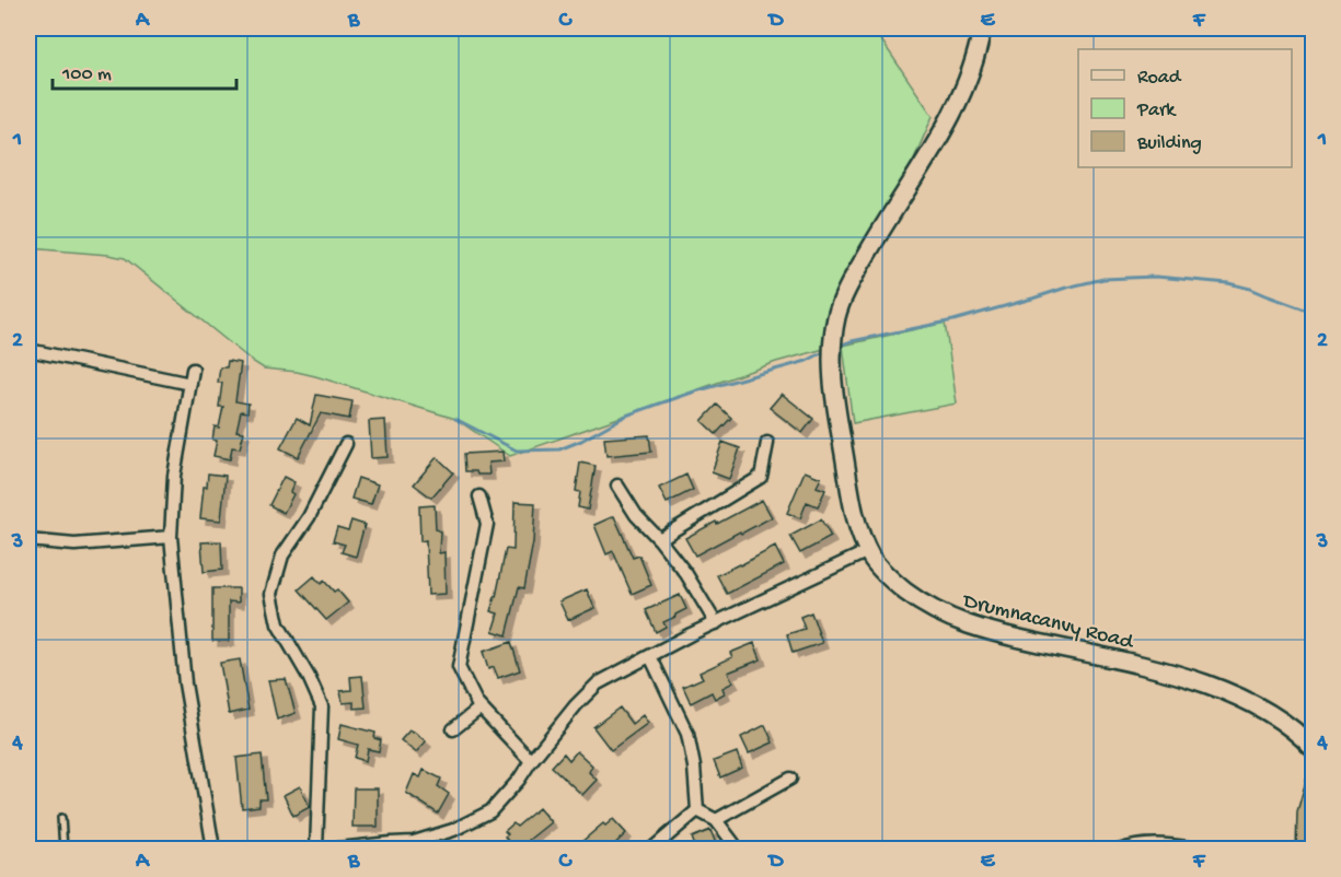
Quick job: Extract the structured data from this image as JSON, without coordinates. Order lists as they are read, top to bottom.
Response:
{
  "streets": {
    "main road": ["Drumnacanvy Road"]
  },
  "legend": ["Road", "Park", "Building"],
  "scale_bar": "100 m",
  "grid": {
    "columns": [
      "A",
      "B",
      "C",
      "D",
      "E",
      "F"
    ],
    "rows": [
      "1",
      "2",
      "3",
      "4"
    ]
  }
}
